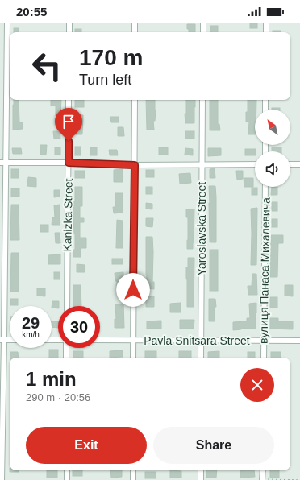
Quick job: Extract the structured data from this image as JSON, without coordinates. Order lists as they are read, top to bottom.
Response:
{
  "streets": {
    "street": [
      "Kanizka Street",
      "Yaroslavska Street",
      "вулиця Панаса Михалевича",
      "Pavla Snitsara Street"
    ]
  },
  "crossings": [
    ["Yaroslavska Street", "Pavla Snitsara Street"],
    ["вулиця Панаса Михалевича", "Pavla Snitsara Street"]
  ],
  "north": "top left",
  "page": {
    "status": "20:55",
    "turn": ["170 m", "Turn left"],
    "speed": "29 km/h",
    "limit": "30",
    "heading": ["1 min", "290 m · 20:56"],
    "buttons": ["Exit", "Share"]
  }
}
